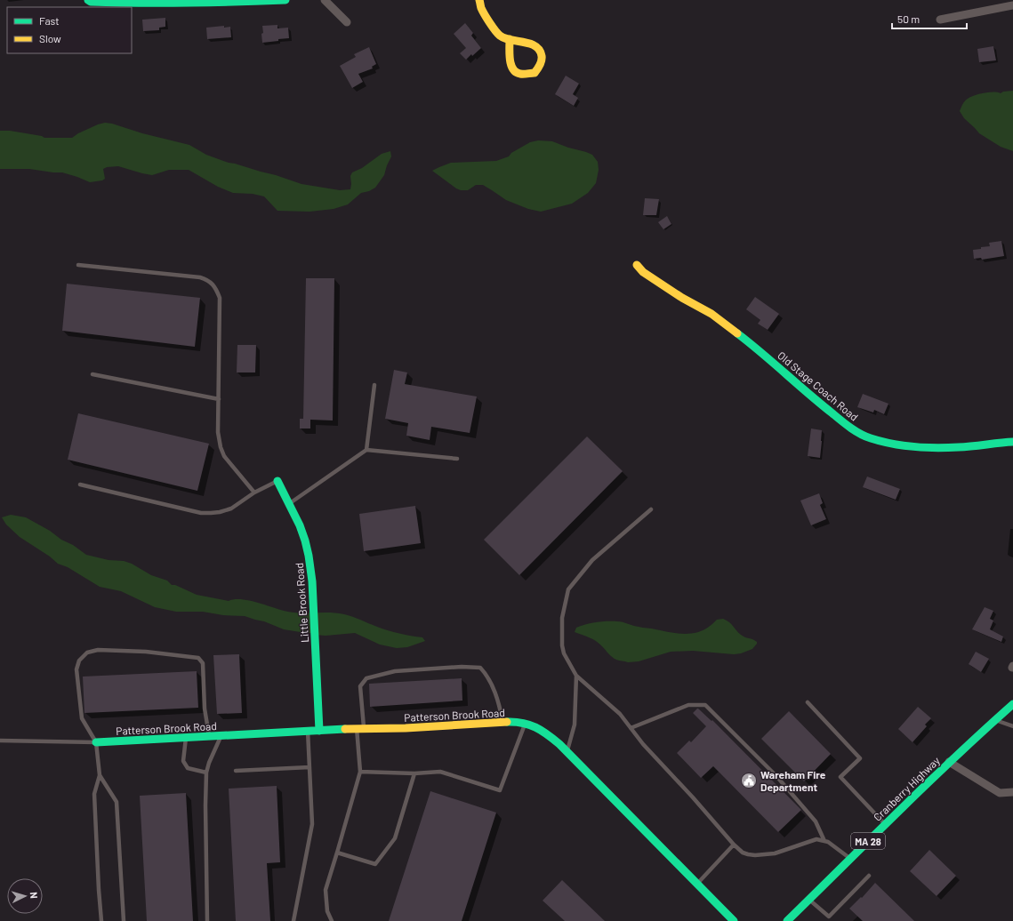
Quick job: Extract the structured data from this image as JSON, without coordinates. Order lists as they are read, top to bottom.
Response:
{
  "streets": {
    "street": [
      "Old Stage Coach Road",
      "Little Brook Road",
      "Patterson Brook Road",
      "Cranberry Highway",
      "MA 28"
    ]
  },
  "crossings": [
    ["Little Brook Road", "Patterson Brook Road"]
  ],
  "places": {
    "public building": ["Wareham Fire Department"]
  },
  "legend": ["Fast", "Slow"],
  "scale_bar": "50 m",
  "north": "right"
}
